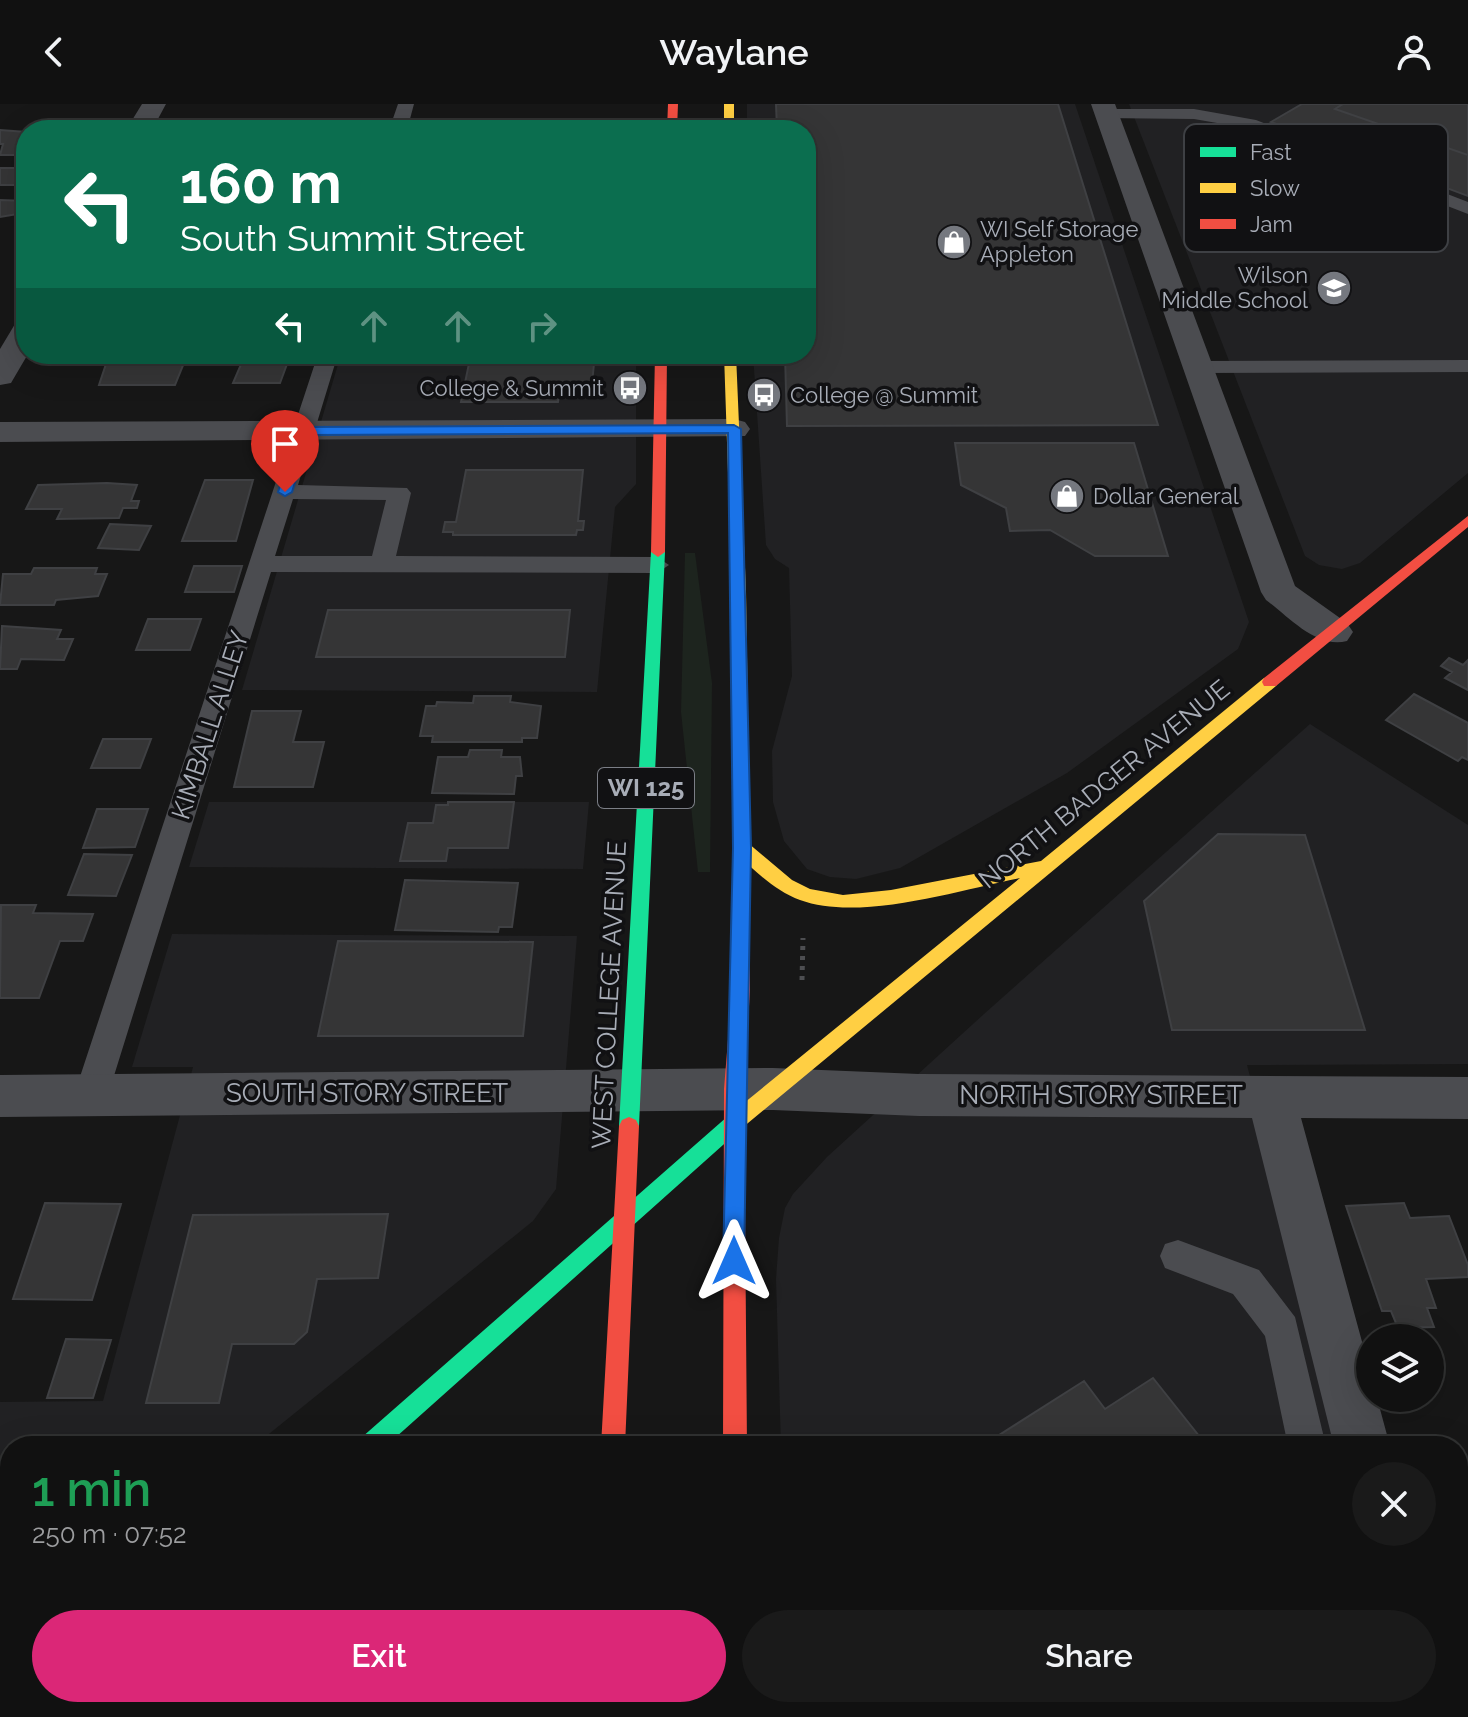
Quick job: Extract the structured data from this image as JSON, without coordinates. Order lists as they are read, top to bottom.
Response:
{
  "streets": {
    "main road": ["NORTH BADGER AVENUE", "WI 125", "WEST COLLEGE AVENUE"],
    "street": ["SOUTH STORY STREET", "NORTH STORY STREET"],
    "lane": ["KIMBALL ALLEY"]
  },
  "crossings": [
    ["KIMBALL ALLEY", "SOUTH STORY STREET"],
    ["NORTH BADGER AVENUE", "WEST COLLEGE AVENUE"],
    ["NORTH BADGER AVENUE", "SOUTH STORY STREET"],
    ["NORTH BADGER AVENUE", "NORTH STORY STREET"],
    ["WEST COLLEGE AVENUE", "SOUTH STORY STREET"],
    ["SOUTH STORY STREET", "NORTH STORY STREET"]
  ],
  "places": {
    "shop": ["WI Self Storage Appleton", "Dollar General"],
    "school or university": ["Wilson Middle School"],
    "bus stop": ["College & Summit", "College @ Summit"]
  },
  "legend": ["Fast", "Slow", "Jam"],
  "page": {
    "header": "Waylane",
    "turn": ["160 m", "South Summit Street"],
    "heading": ["1 min", "250 m · 07:52"],
    "buttons": ["Exit", "Share"]
  }
}
